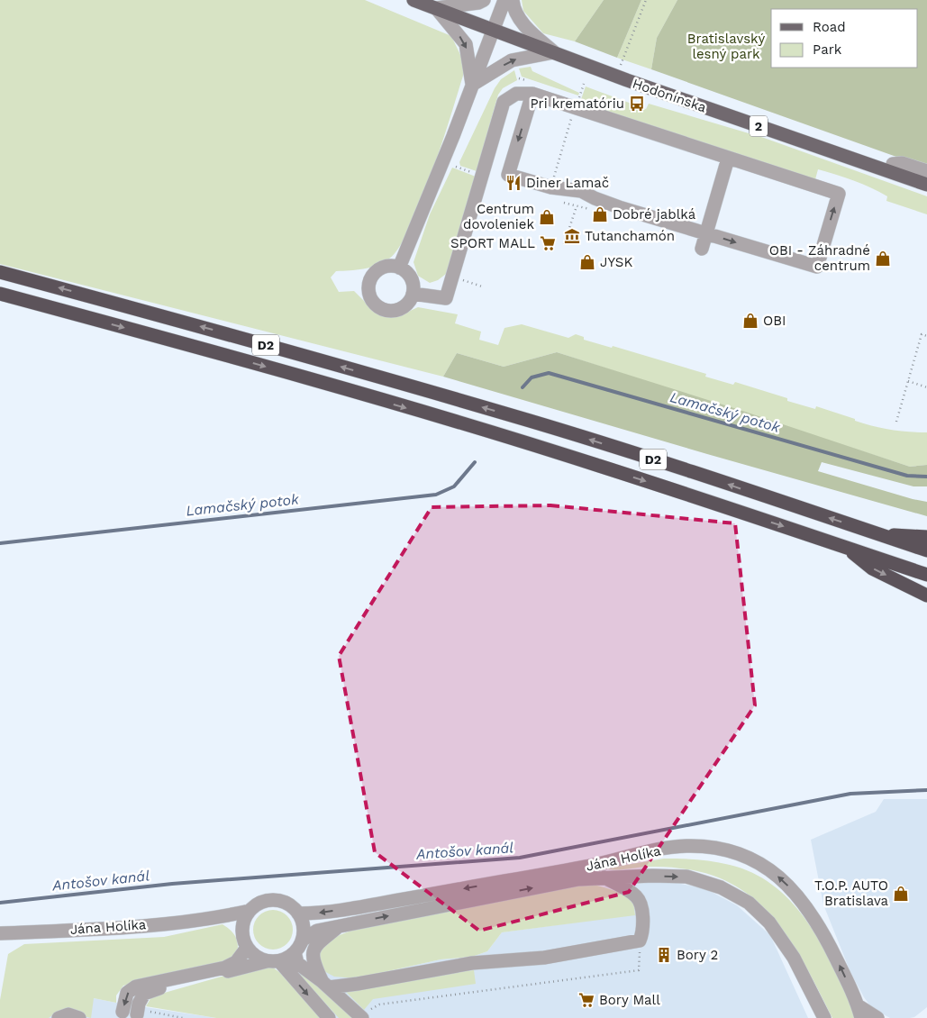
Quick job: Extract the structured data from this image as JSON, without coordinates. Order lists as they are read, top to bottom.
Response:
{
  "streets": {
    "highway": ["D2"],
    "main road": ["Hodonínska", "2"],
    "street": ["Jána Holíka"]
  },
  "water": ["Lamačský potok", "Antošov kanál"],
  "parks": ["Bratislavský lesný park"],
  "places": {
    "bus stop": ["Pri krematóriu"],
    "restaurant": ["Diner Lamač"],
    "shop": [
      "Dobré jablká",
      "Centrum dovoleniek",
      "OBI - Záhradné centrum",
      "JYSK",
      "OBI",
      "T.O.P. AUTO Bratislava"
    ],
    "museum": ["Tutanchamón"],
    "supermarket": ["SPORT MALL", "Bory Mall"],
    "building": ["Bory 2"]
  },
  "legend": ["Road", "Park"]
}
